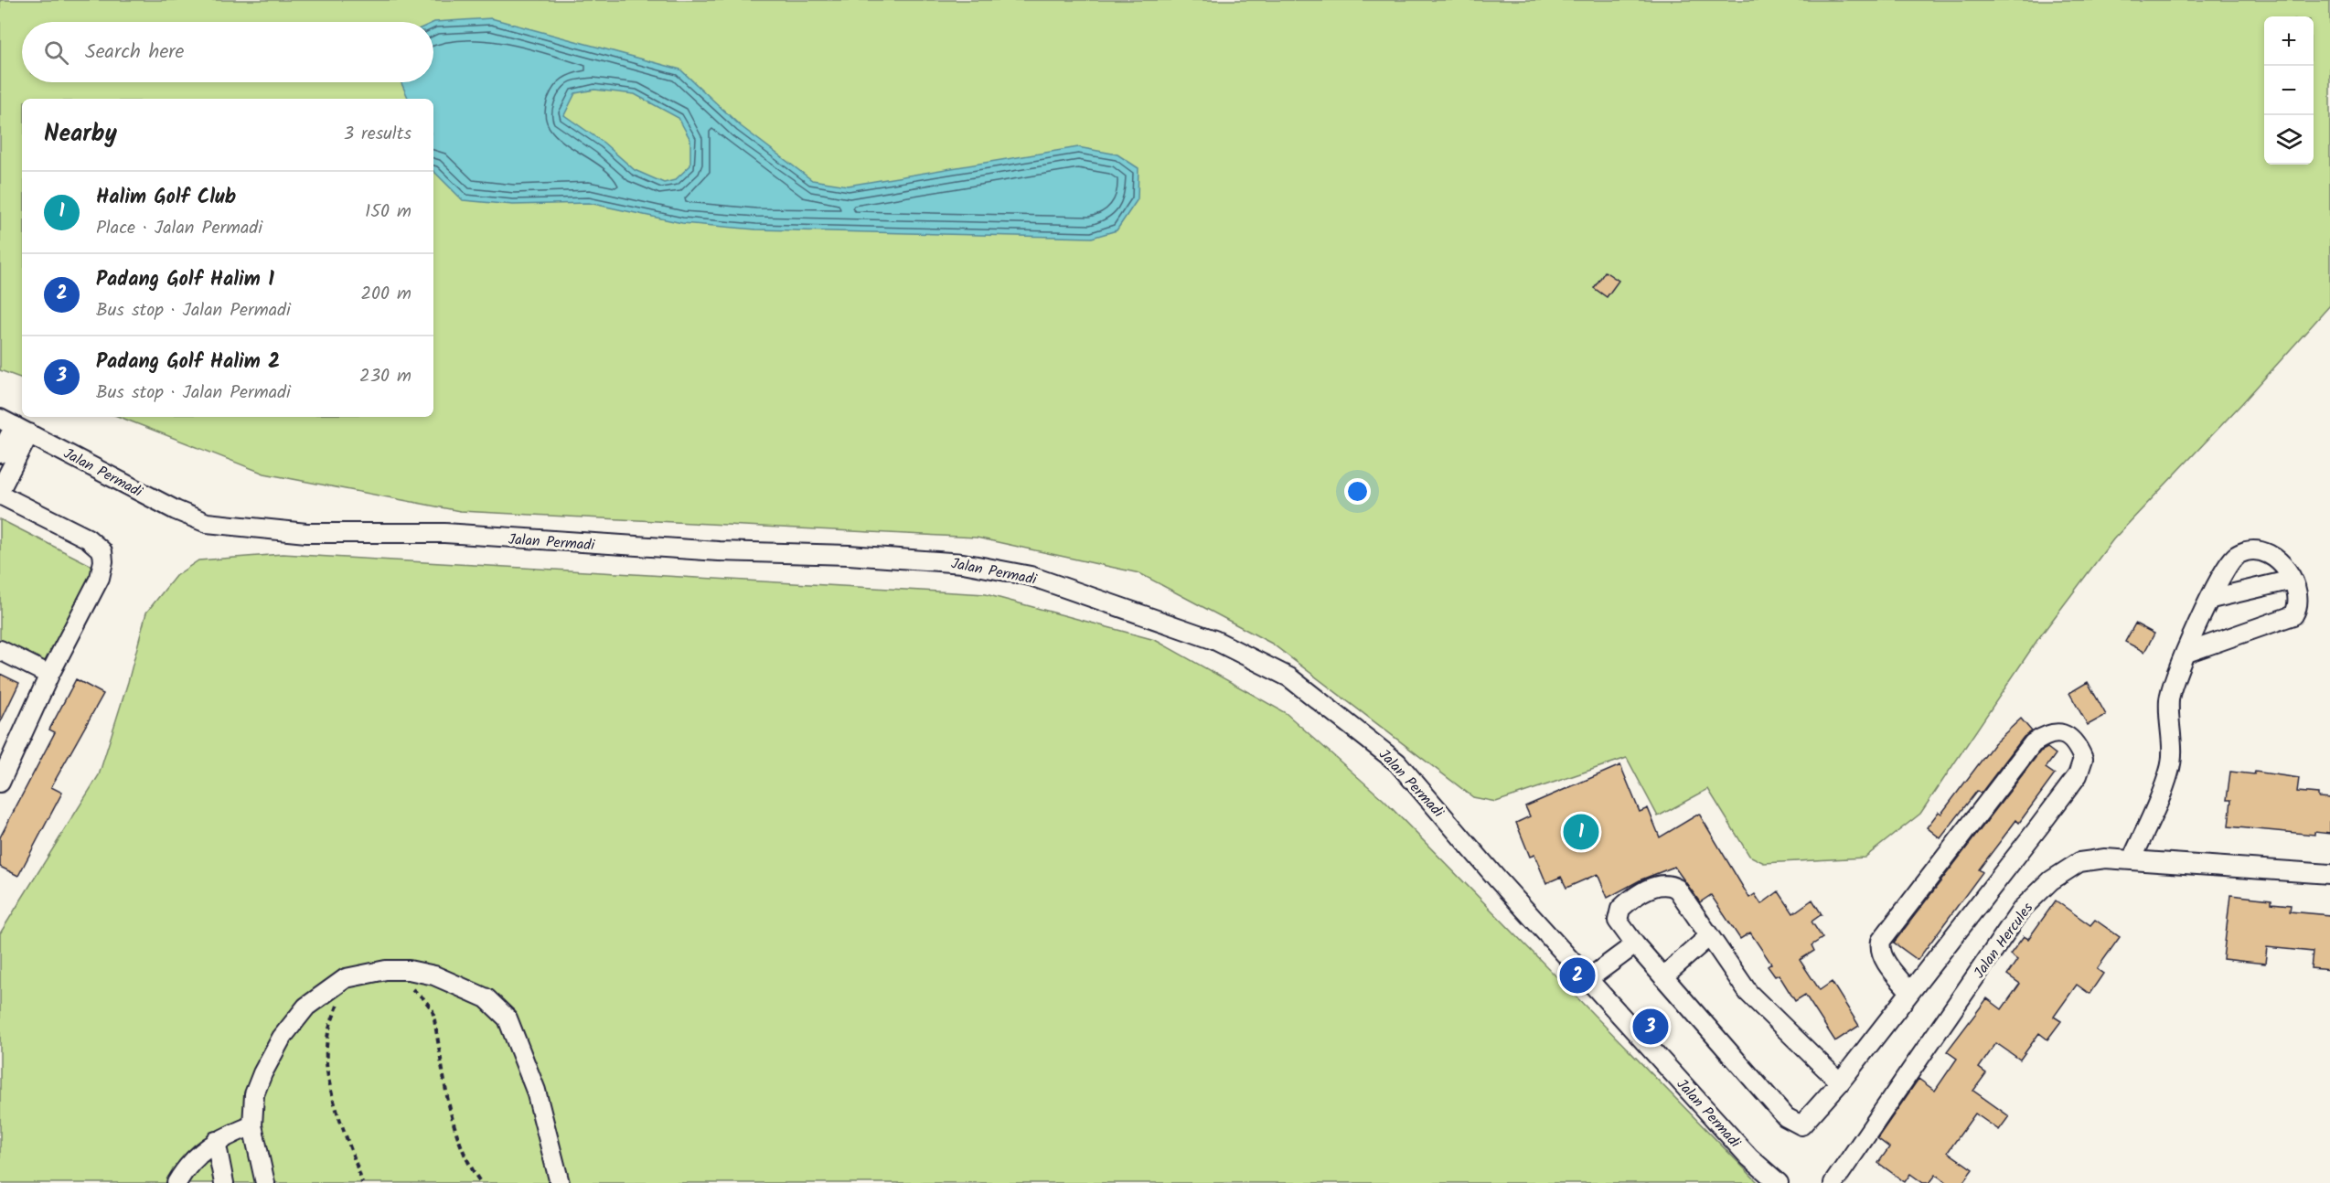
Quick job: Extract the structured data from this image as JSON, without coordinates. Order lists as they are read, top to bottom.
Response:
{
  "streets": {
    "street": ["Jalan Permadi", "Jalan Hercules"]
  },
  "page": {
    "map_buttons": ["+", "−"],
    "search": "Search here",
    "heading": ["Nearby", "3 results"],
    "list": [
      {
        "mark": "1",
        "name": "Halim Golf Club",
        "note": "Place · Jalan Permadi",
        "value": "150 m"
      },
      {
        "mark": "2",
        "name": "Padang Golf Halim 1",
        "note": "Bus stop · Jalan Permadi",
        "value": "200 m"
      },
      {
        "mark": "3",
        "name": "Padang Golf Halim 2",
        "note": "Bus stop · Jalan Permadi",
        "value": "230 m"
      }
    ],
    "pins": ["1", "2", "3"]
  }
}
